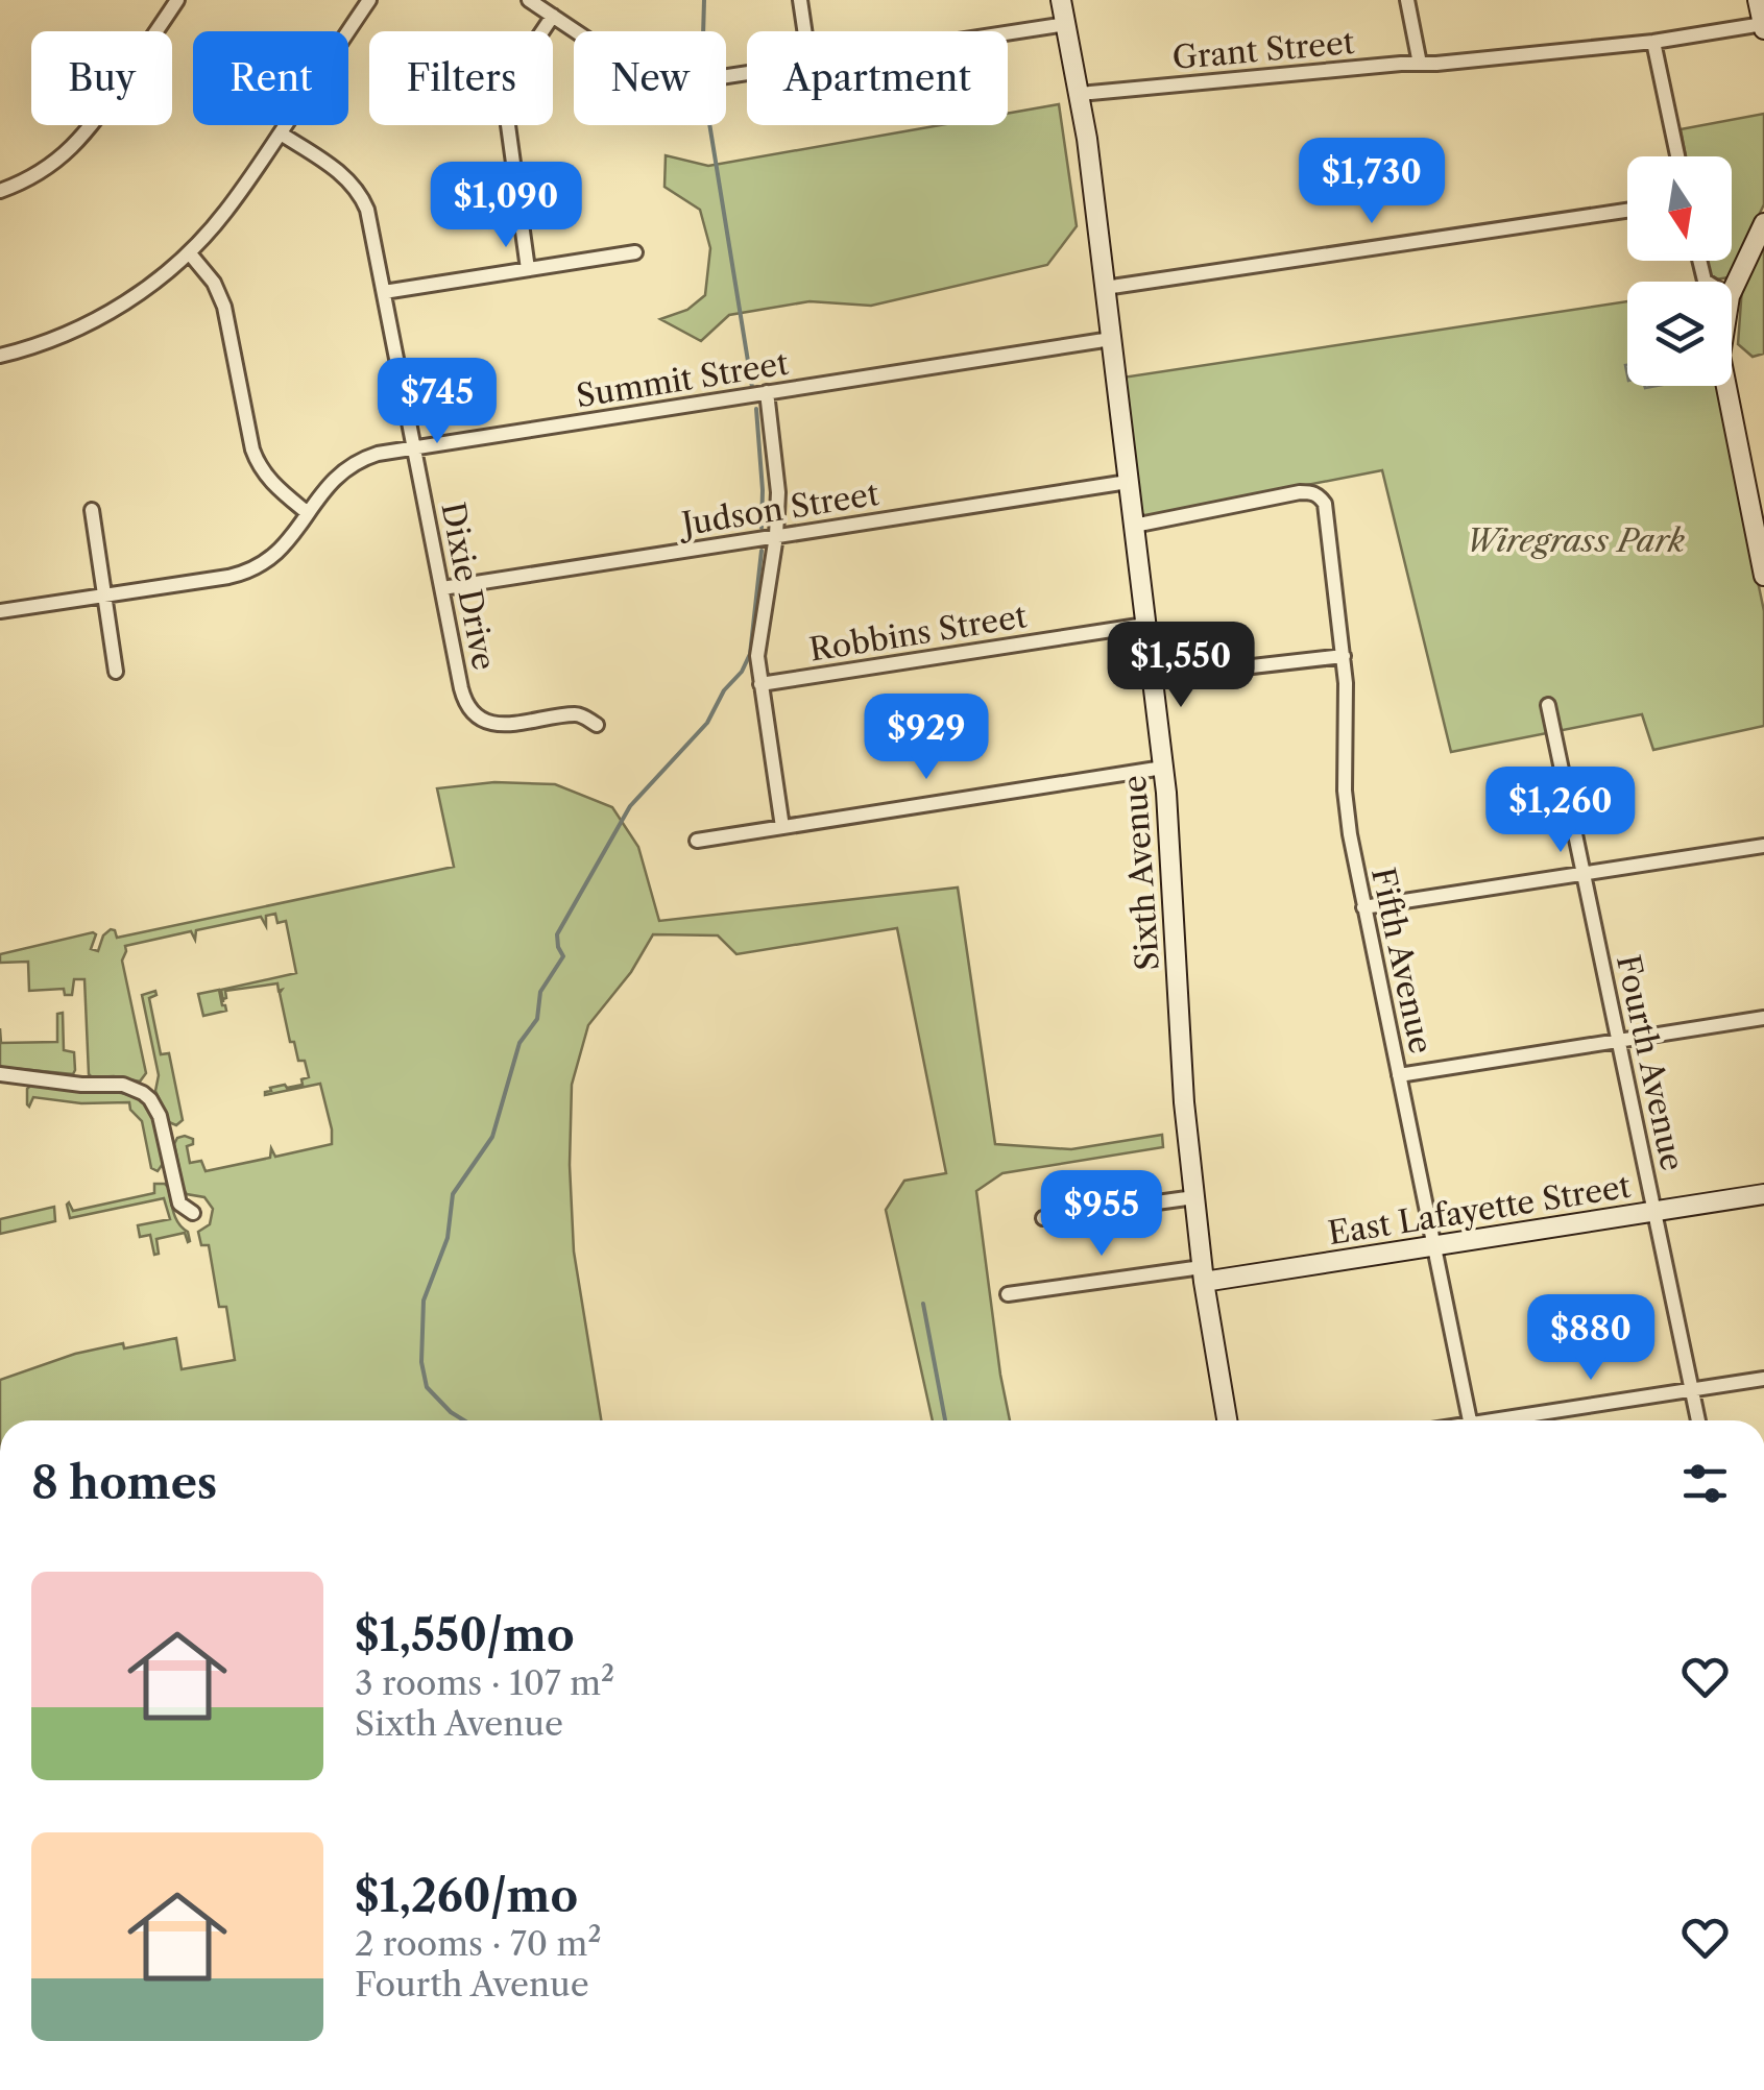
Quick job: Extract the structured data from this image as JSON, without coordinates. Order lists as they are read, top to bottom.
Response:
{
  "streets": {
    "street": [
      "Grant Street",
      "Summit Street",
      "Judson Street",
      "Dixie Drive",
      "Robbins Street",
      "Sixth Avenue",
      "Fifth Avenue",
      "Fourth Avenue",
      "East Lafayette Street"
    ]
  },
  "crossings": [
    ["Grant Street", "Sixth Avenue"],
    ["Summit Street", "Dixie Drive"],
    ["Summit Street", "Sixth Avenue"],
    ["Judson Street", "Dixie Drive"],
    ["Judson Street", "Sixth Avenue"],
    ["Robbins Street", "Sixth Avenue"],
    ["Sixth Avenue", "Fifth Avenue"],
    ["Sixth Avenue", "East Lafayette Street"],
    ["Fifth Avenue", "East Lafayette Street"],
    ["Fourth Avenue", "East Lafayette Street"]
  ],
  "parks": ["Wiregrass Park"],
  "north": "bottom",
  "page": {
    "chip": [
      "Buy",
      "Rent",
      "Filters",
      "New",
      "Apartment"
    ],
    "price": [
      "$1,730",
      "$1,090",
      "$745",
      "$1,550",
      "$929",
      "$1,260",
      "$955",
      "$880"
    ],
    "heading": "8 homes",
    "list": [
      {
        "name": "$1,550/mo",
        "note": "3 rooms · 107 m² · Sixth Avenue"
      },
      {
        "name": "$1,260/mo",
        "note": "2 rooms · 70 m² · Fourth Avenue"
      }
    ]
  }
}
